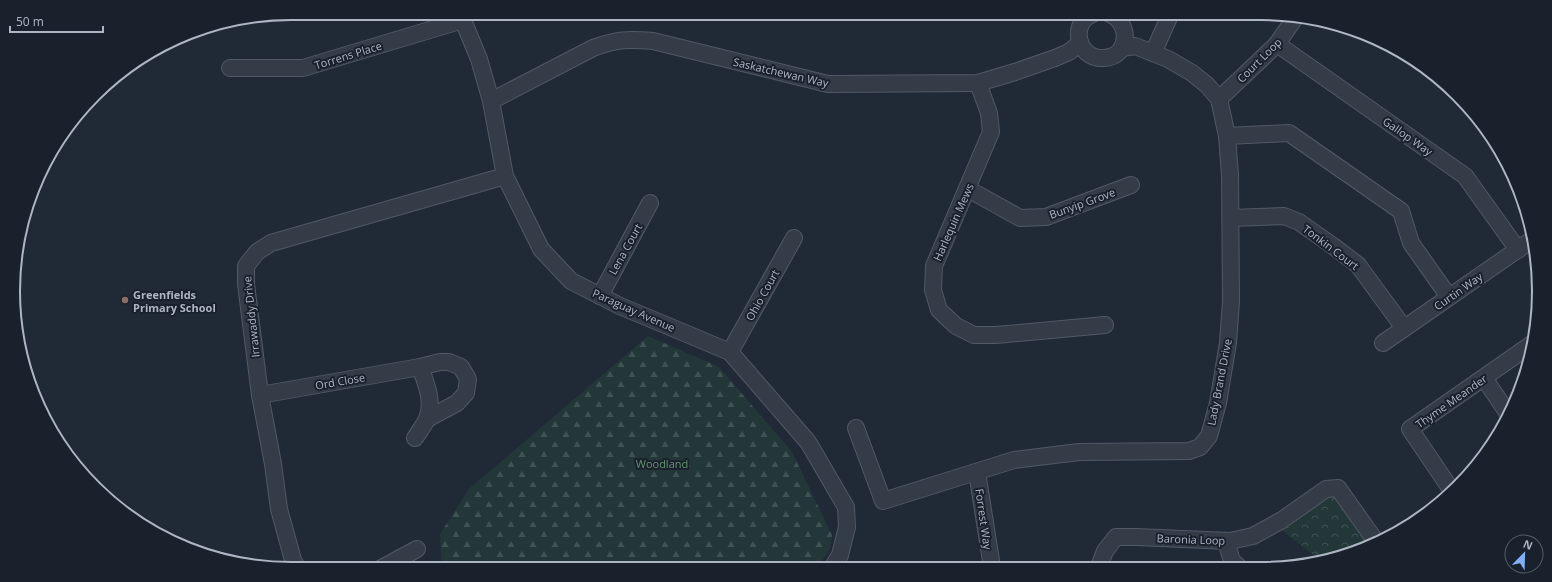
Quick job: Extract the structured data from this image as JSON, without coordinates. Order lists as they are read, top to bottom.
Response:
{
  "streets": {
    "street": [
      "Torrens Place",
      "Court Loop",
      "Saskatchewan Way",
      "Gallop Way",
      "Bunyip Grove",
      "Harlequin Mews",
      "Tonkin Court",
      "Lena Court",
      "Curtin Way",
      "Ohio Court",
      "Paraguay Avenue",
      "Irrawaddy Drive",
      "Ord Close",
      "Lady Brand Drive",
      "Thyme Meander",
      "Forrest Way",
      "Baronia Loop"
    ]
  },
  "crossings": [
    ["Court Loop", "Gallop Way"],
    ["Court Loop", "Lady Brand Drive"],
    ["Saskatchewan Way", "Harlequin Mews"],
    ["Saskatchewan Way", "Paraguay Avenue"],
    ["Gallop Way", "Curtin Way"],
    ["Bunyip Grove", "Harlequin Mews"],
    ["Tonkin Court", "Curtin Way"],
    ["Tonkin Court", "Lady Brand Drive"],
    ["Lena Court", "Paraguay Avenue"],
    ["Ohio Court", "Paraguay Avenue"],
    ["Paraguay Avenue", "Irrawaddy Drive"],
    ["Irrawaddy Drive", "Ord Close"],
    ["Lady Brand Drive", "Forrest Way"]
  ],
  "parks": ["Woodland"],
  "places": ["Greenfields Primary School"],
  "scale_bar": "50 m",
  "north": "top right"
}
